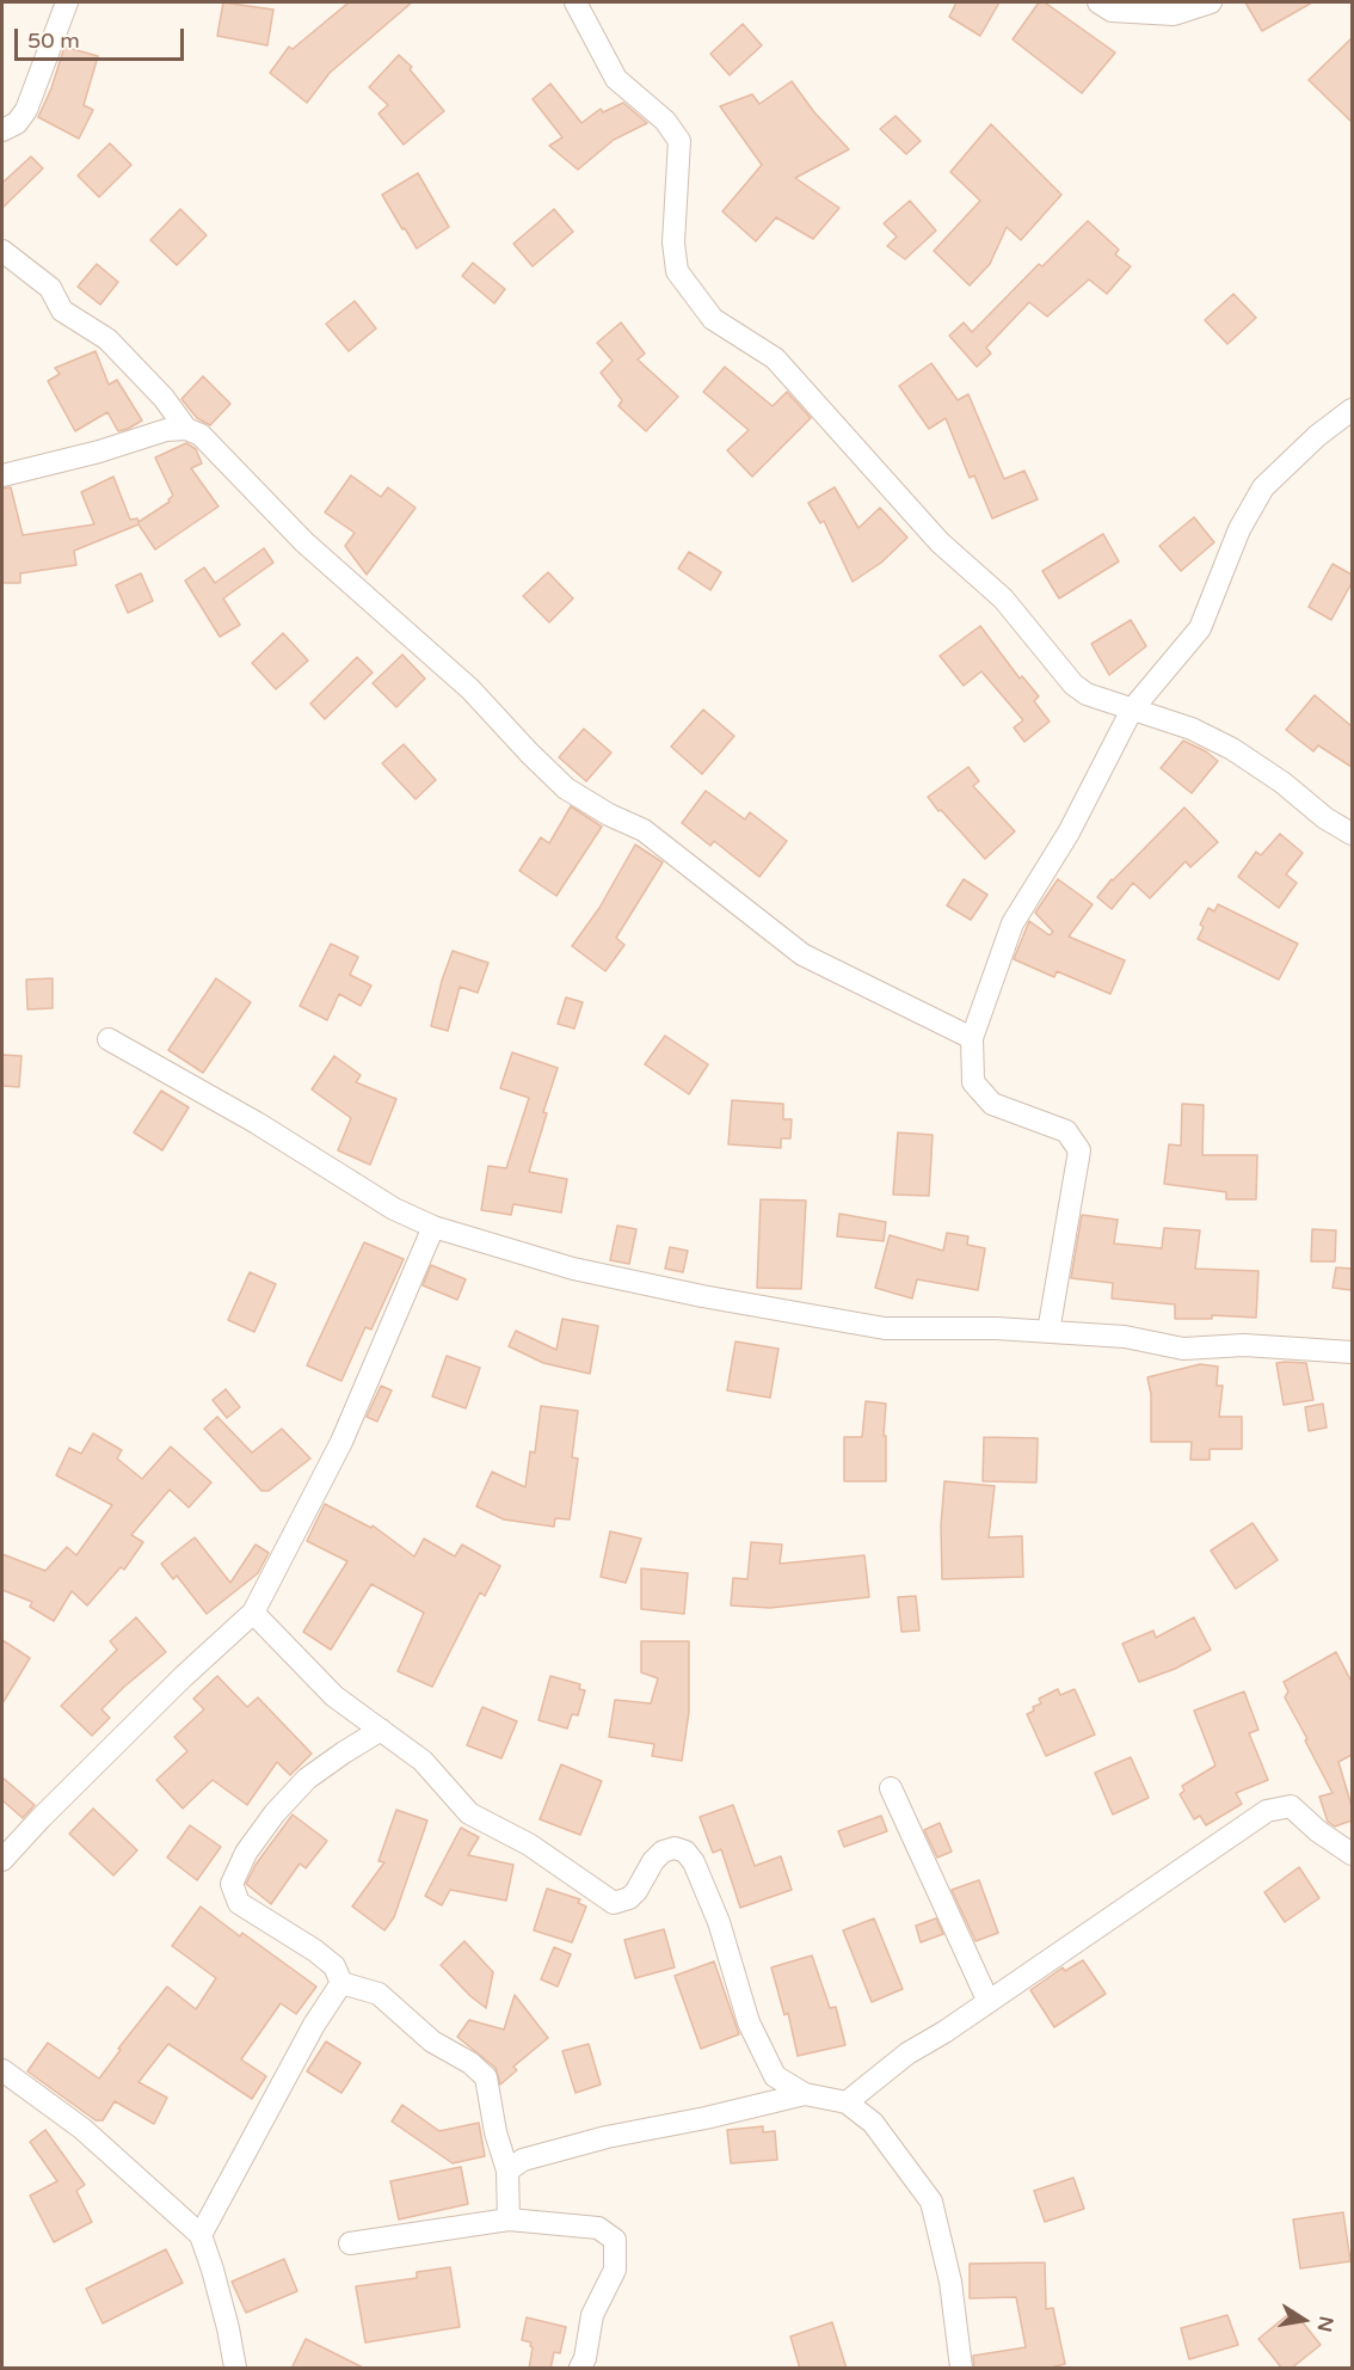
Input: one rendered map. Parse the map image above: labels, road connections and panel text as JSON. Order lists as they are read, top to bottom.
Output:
{
  "scale_bar": "50 m",
  "north": "right"
}
